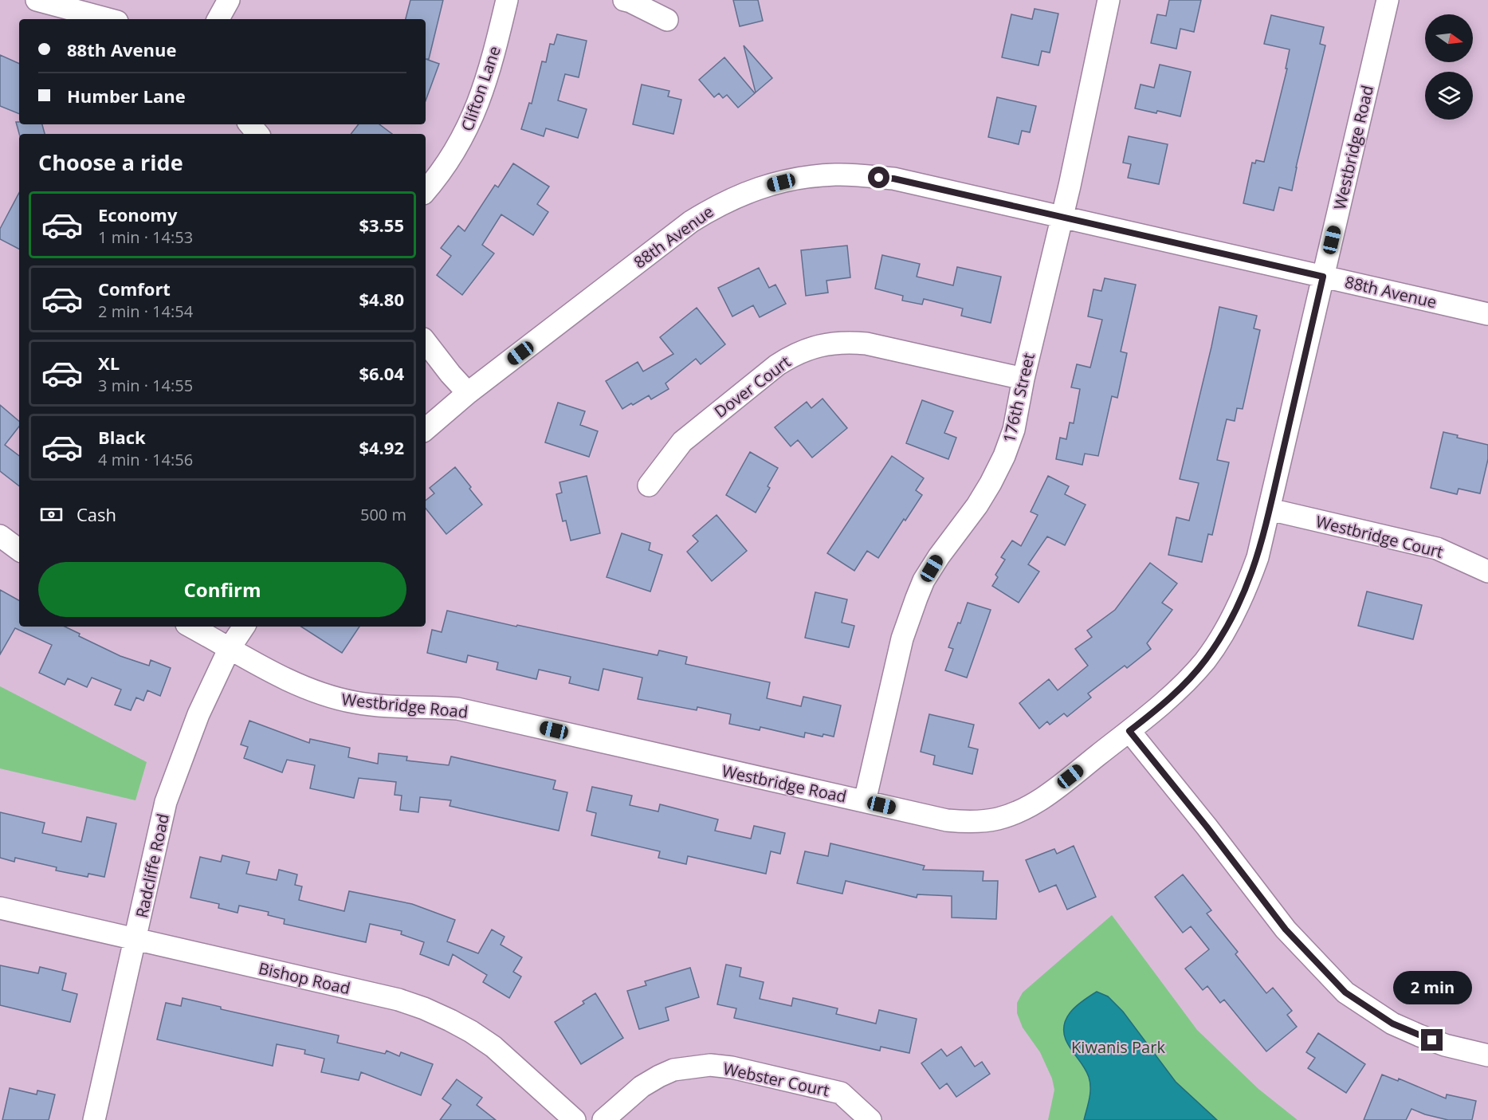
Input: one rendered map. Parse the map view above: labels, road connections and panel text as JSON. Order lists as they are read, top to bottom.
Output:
{
  "streets": {
    "street": [
      "Clifton Lane",
      "Westbridge Road",
      "88th Avenue",
      "Dover Court",
      "176th Street",
      "Westbridge Court",
      "Radcliffe Road",
      "Bishop Road",
      "Webster Court"
    ]
  },
  "crossings": [
    ["Westbridge Road", "88th Avenue"],
    ["Westbridge Road", "176th Street"],
    ["Westbridge Road", "Westbridge Court"],
    ["Westbridge Road", "Radcliffe Road"],
    ["88th Avenue", "176th Street"],
    ["Dover Court", "176th Street"],
    ["Radcliffe Road", "Bishop Road"]
  ],
  "parks": ["Kiwanis Park"],
  "north": "right",
  "page": {
    "banner": ["88th Avenue", "Humber Lane"],
    "heading": "Choose a ride",
    "list": [
      {
        "name": "Economy",
        "note": "1 min · 14:53",
        "value": "$3.55"
      },
      {
        "name": "Comfort",
        "note": "2 min · 14:54",
        "value": "$4.80"
      },
      {
        "name": "XL",
        "note": "3 min · 14:55",
        "value": "$6.04"
      },
      {
        "name": "Black",
        "note": "4 min · 14:56",
        "value": "$4.92"
      }
    ],
    "pay": ["Cash", "500 m"],
    "buttons": "Confirm",
    "bubble": "2 min"
  }
}
